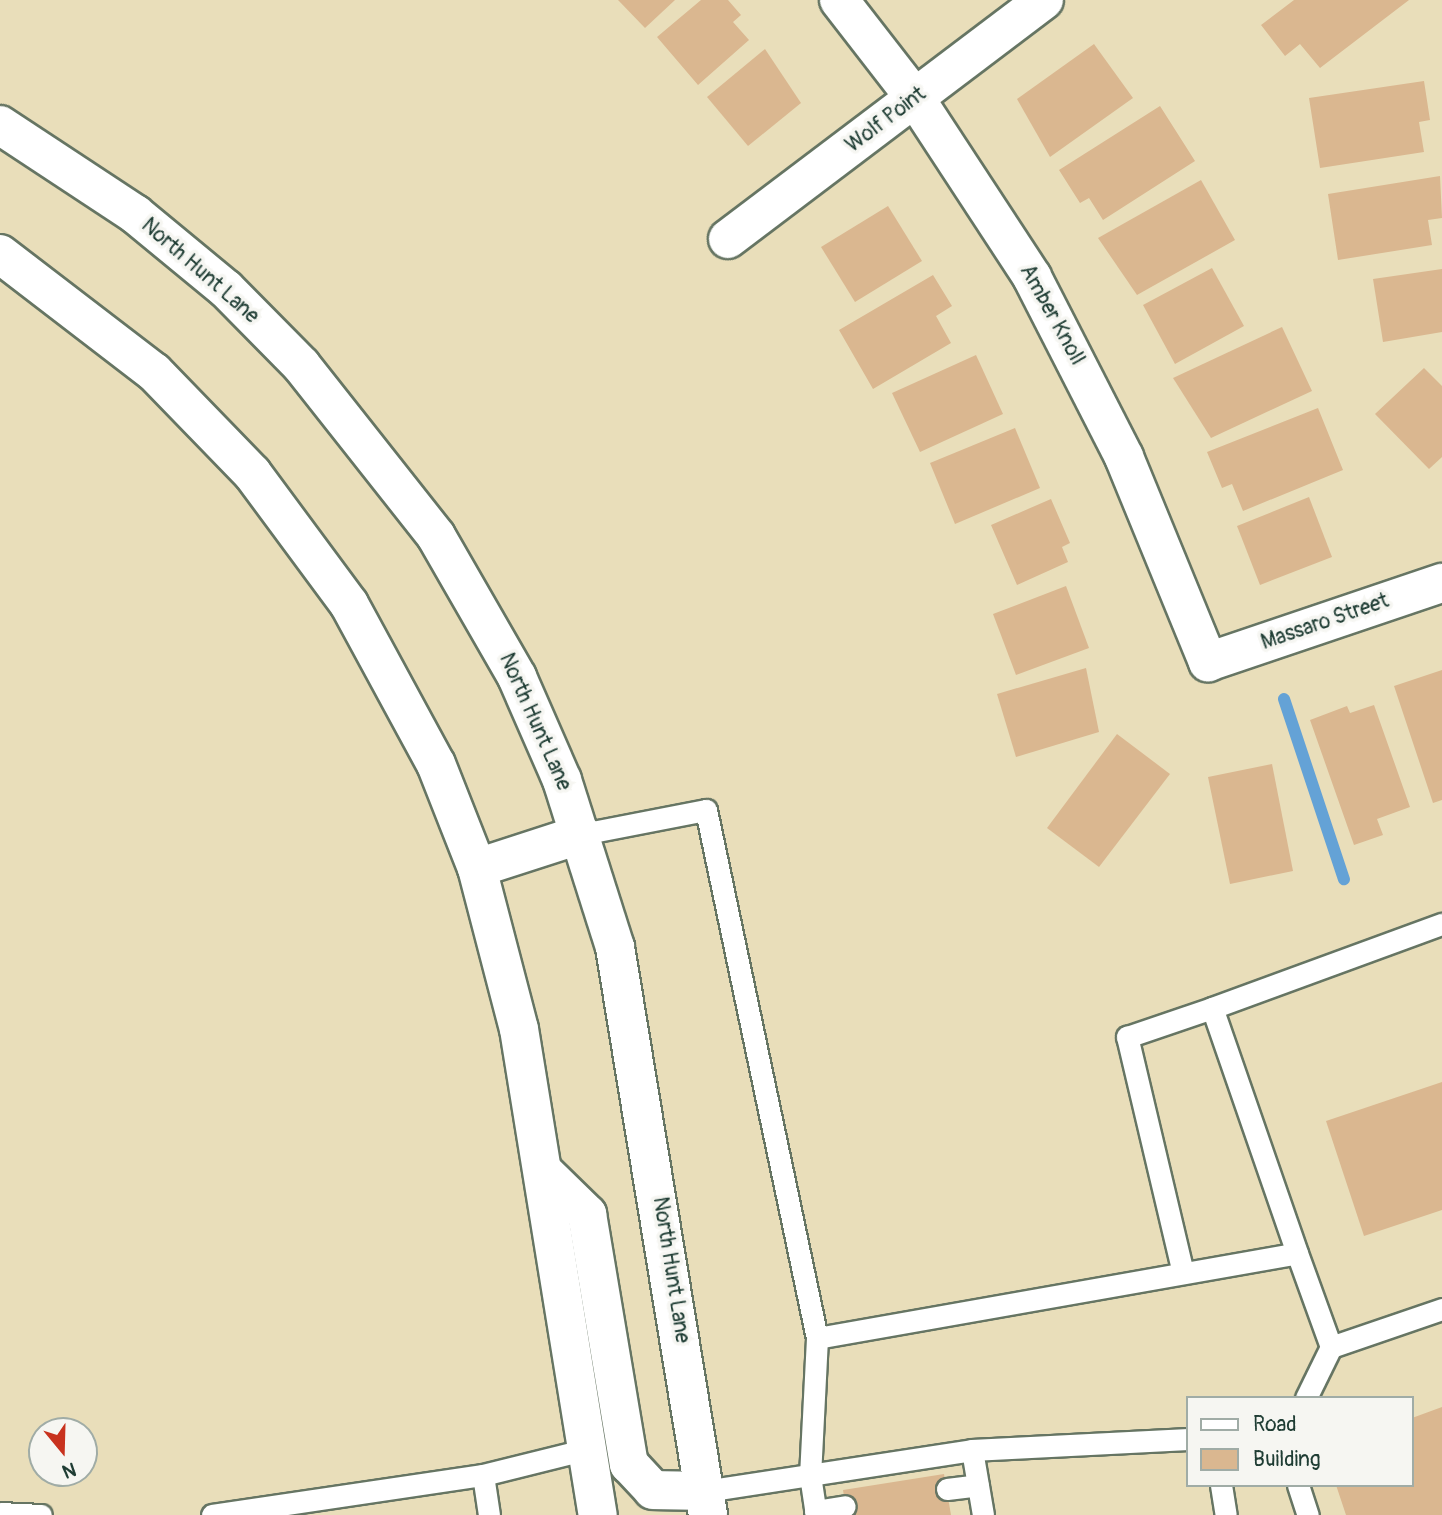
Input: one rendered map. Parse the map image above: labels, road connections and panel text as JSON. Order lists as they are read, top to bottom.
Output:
{
  "streets": {
    "main road": [
      "Wolf Point",
      "North Hunt Lane",
      "Amber Knoll",
      "Massaro Street"
    ]
  },
  "crossings": [
    ["Wolf Point", "Amber Knoll"],
    ["Amber Knoll", "Massaro Street"]
  ],
  "legend": ["Road", "Building"],
  "north": "bottom"
}
